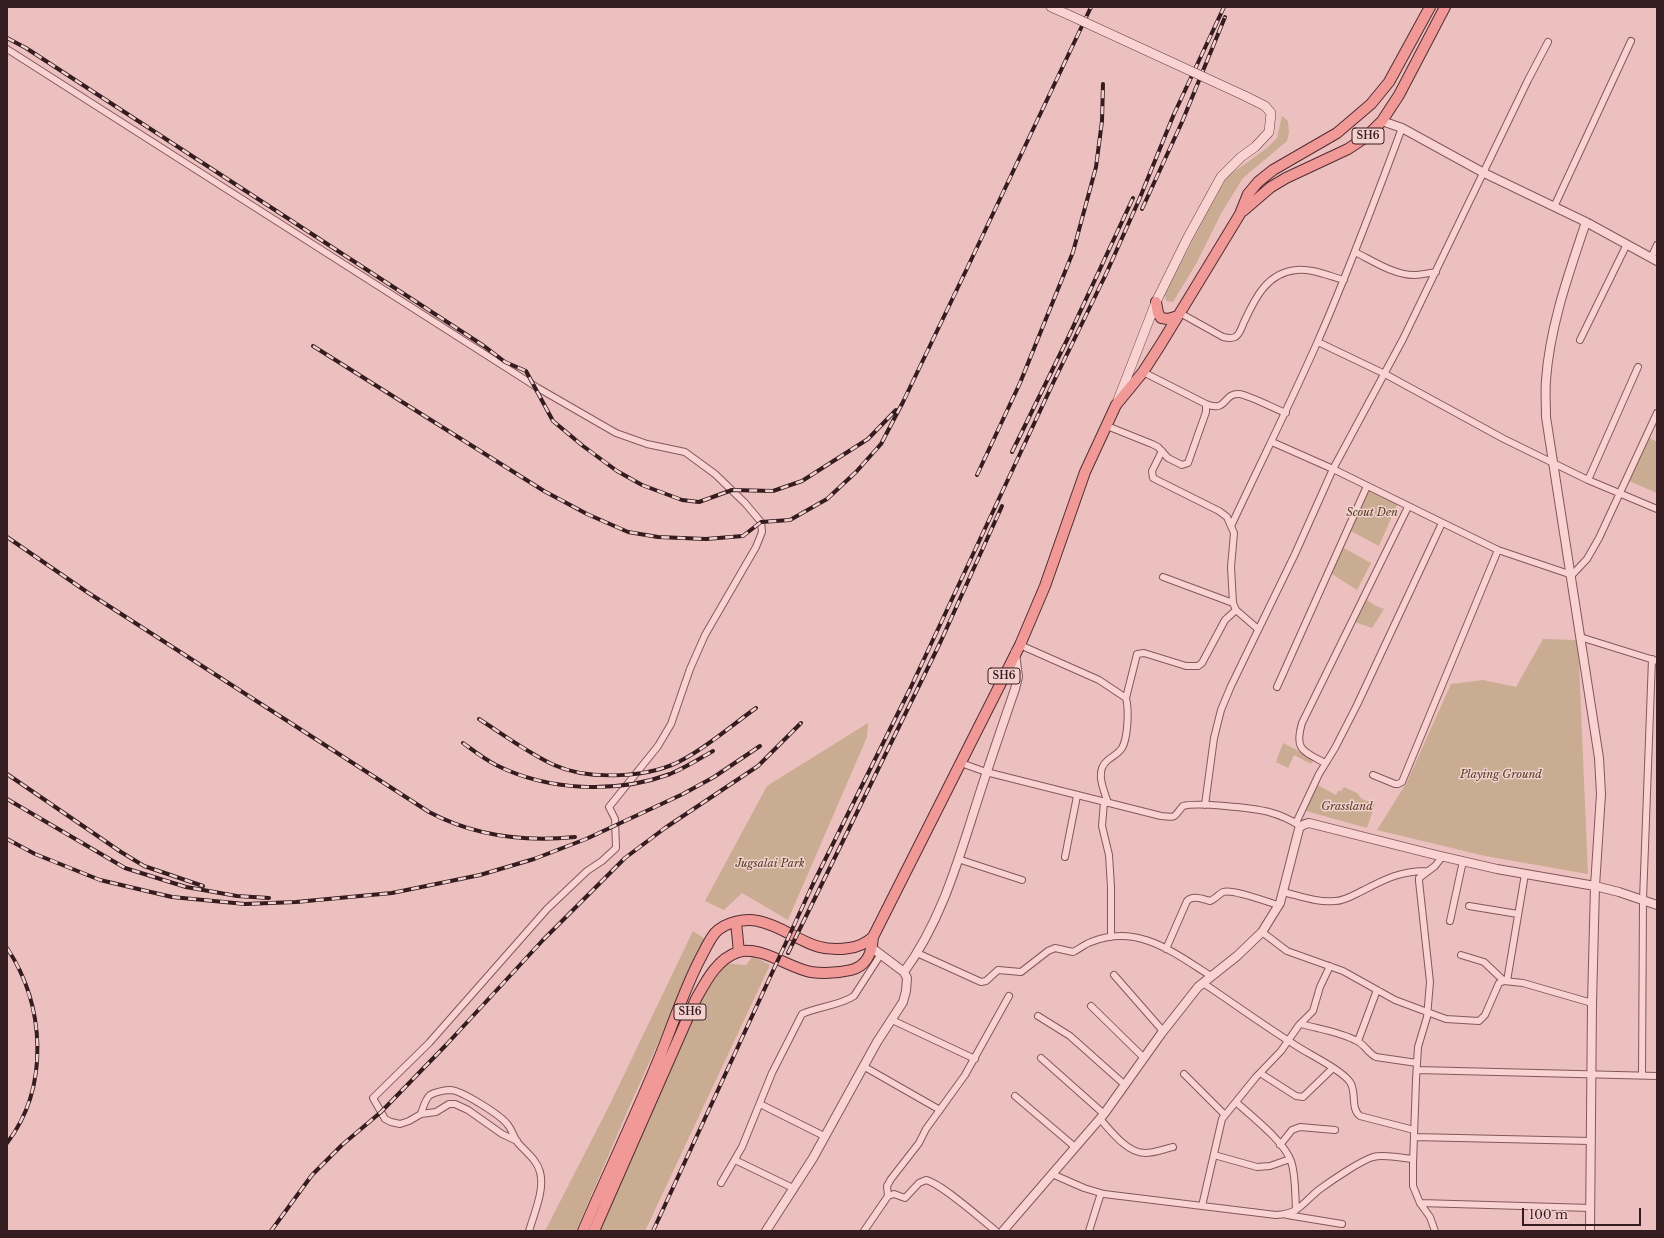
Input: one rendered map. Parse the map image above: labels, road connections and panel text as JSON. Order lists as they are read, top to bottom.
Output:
{
  "streets": {
    "main road": ["SH6"]
  },
  "parks": [
    "Scout Den",
    "Playing Ground",
    "Grassland",
    "Jugsalai Park"
  ],
  "scale_bar": "100 m"
}
